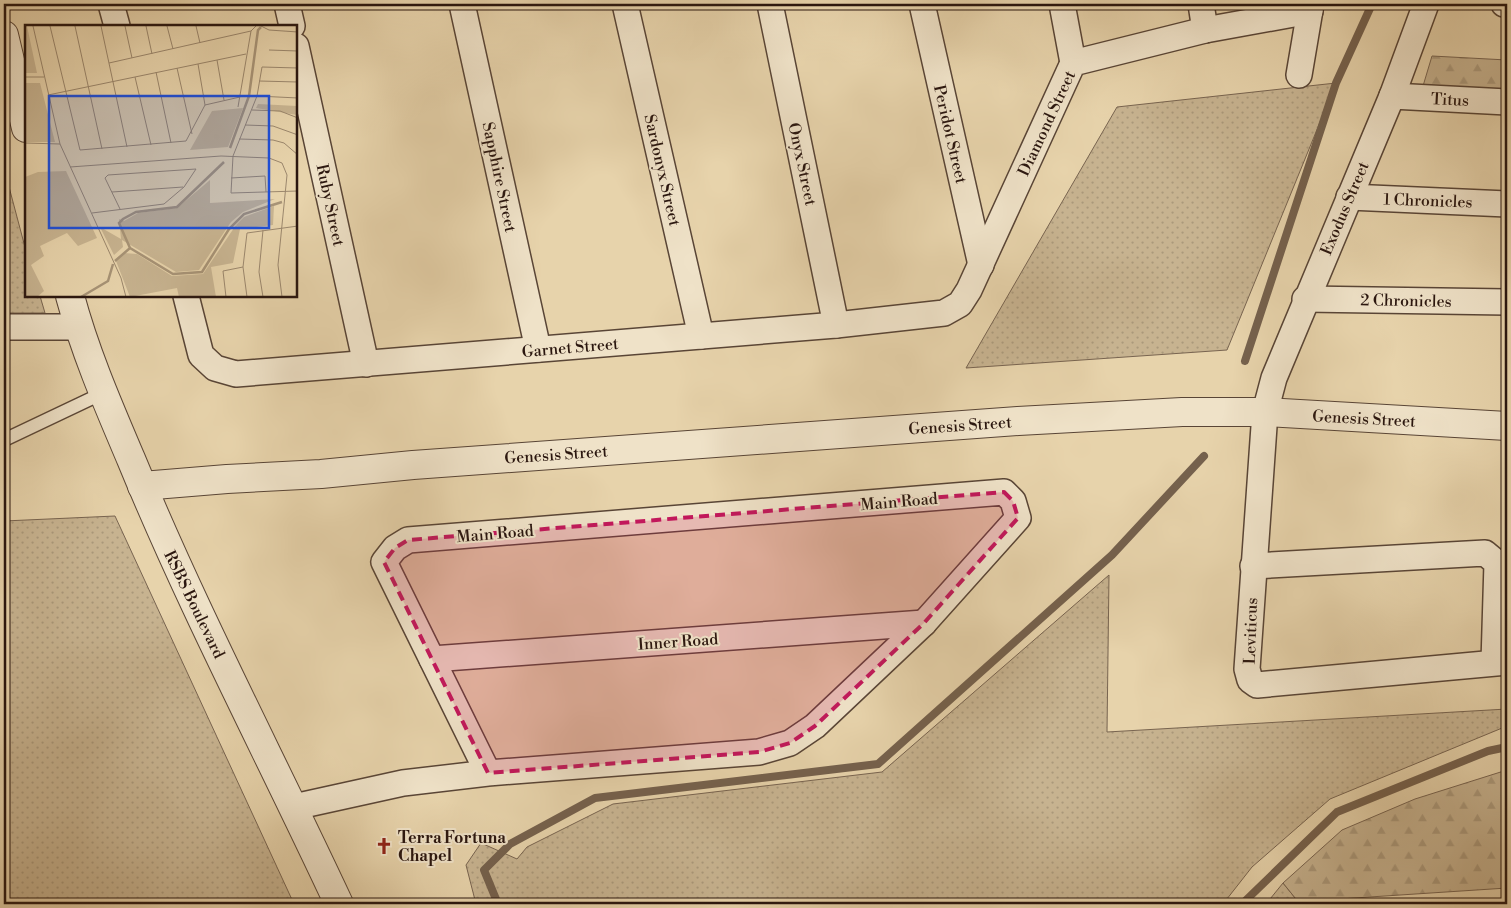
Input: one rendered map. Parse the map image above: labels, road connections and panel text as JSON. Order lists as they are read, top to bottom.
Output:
{
  "streets": {
    "street": [
      "Titus",
      "Diamond Street",
      "Peridot Street",
      "Onyx Street",
      "Sardonyx Street",
      "Sapphire Street",
      "1 Chronicles",
      "Ruby Street",
      "Exodus Street",
      "2 Chronicles",
      "Garnet Street",
      "Genesis Street",
      "Main Road",
      "RSBS Boulevard",
      "Leviticus",
      "Inner Road"
    ]
  },
  "crossings": [
    ["Titus", "Exodus Street"],
    ["Diamond Street", "Peridot Street"],
    ["Diamond Street", "Garnet Street"],
    ["Onyx Street", "Garnet Street"],
    ["Sardonyx Street", "Garnet Street"],
    ["Sapphire Street", "Garnet Street"],
    ["1 Chronicles", "Exodus Street"],
    ["Ruby Street", "Garnet Street"],
    ["Exodus Street", "2 Chronicles"],
    ["Exodus Street", "Genesis Street"],
    ["Exodus Street", "Leviticus"],
    ["Genesis Street", "RSBS Boulevard"],
    ["Genesis Street", "Leviticus"],
    ["Main Road", "RSBS Boulevard"],
    ["Main Road", "Inner Road"]
  ],
  "places": {
    "church": ["Terra Fortuna Chapel"]
  }
}
